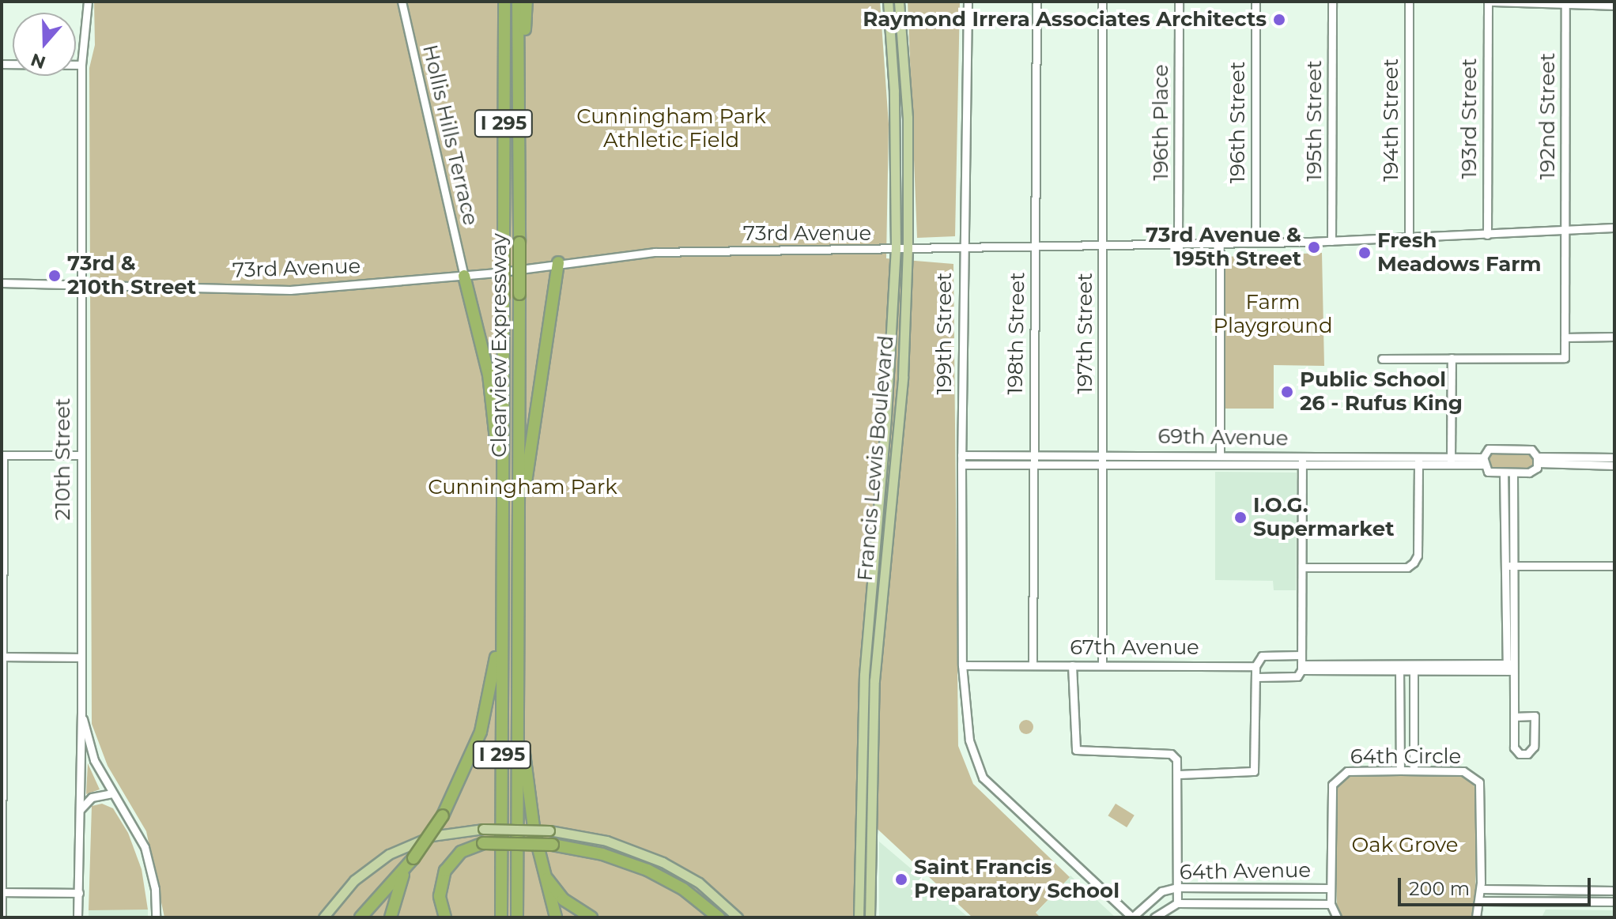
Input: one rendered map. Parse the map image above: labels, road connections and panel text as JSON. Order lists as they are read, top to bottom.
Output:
{
  "streets": {
    "highway": ["I 295", "Clearview Expressway"],
    "main road": ["Francis Lewis Boulevard"],
    "street": [
      "192nd Street",
      "193rd Street",
      "194th Street",
      "195th Street",
      "196th Place",
      "196th Street",
      "Hollis Hills Terrace",
      "73rd Avenue",
      "199th Street",
      "198th Street",
      "197th Street",
      "69th Avenue",
      "210th Street",
      "67th Avenue",
      "64th Circle",
      "64th Avenue"
    ]
  },
  "crossings": [
    ["192nd Street", "73rd Avenue"],
    ["193rd Street", "73rd Avenue"],
    ["194th Street", "73rd Avenue"],
    ["195th Street", "73rd Avenue"],
    ["196th Place", "73rd Avenue"],
    ["196th Street", "73rd Avenue"],
    ["Hollis Hills Terrace", "73rd Avenue"],
    ["73rd Avenue", "199th Street"],
    ["73rd Avenue", "198th Street"],
    ["73rd Avenue", "197th Street"],
    ["73rd Avenue", "Francis Lewis Boulevard"],
    ["73rd Avenue", "210th Street"],
    ["199th Street", "69th Avenue"],
    ["199th Street", "67th Avenue"],
    ["199th Street", "64th Avenue"],
    ["198th Street", "69th Avenue"],
    ["198th Street", "67th Avenue"],
    ["197th Street", "69th Avenue"],
    ["197th Street", "67th Avenue"],
    ["64th Circle", "64th Avenue"]
  ],
  "parks": [
    "Cunningham Park Athletic Field",
    "Farm Playground",
    "Cunningham Park",
    "Oak Grove"
  ],
  "places": [
    "Raymond Irrera Associates Architects",
    "73rd Avenue & 195th Street",
    "Fresh Meadows Farm",
    "73rd & 210th Street",
    "Public School 26 - Rufus King",
    "I.O.G. Supermarket",
    "Saint Francis Preparatory School"
  ],
  "scale_bar": "200 m",
  "north": "bottom"
}
